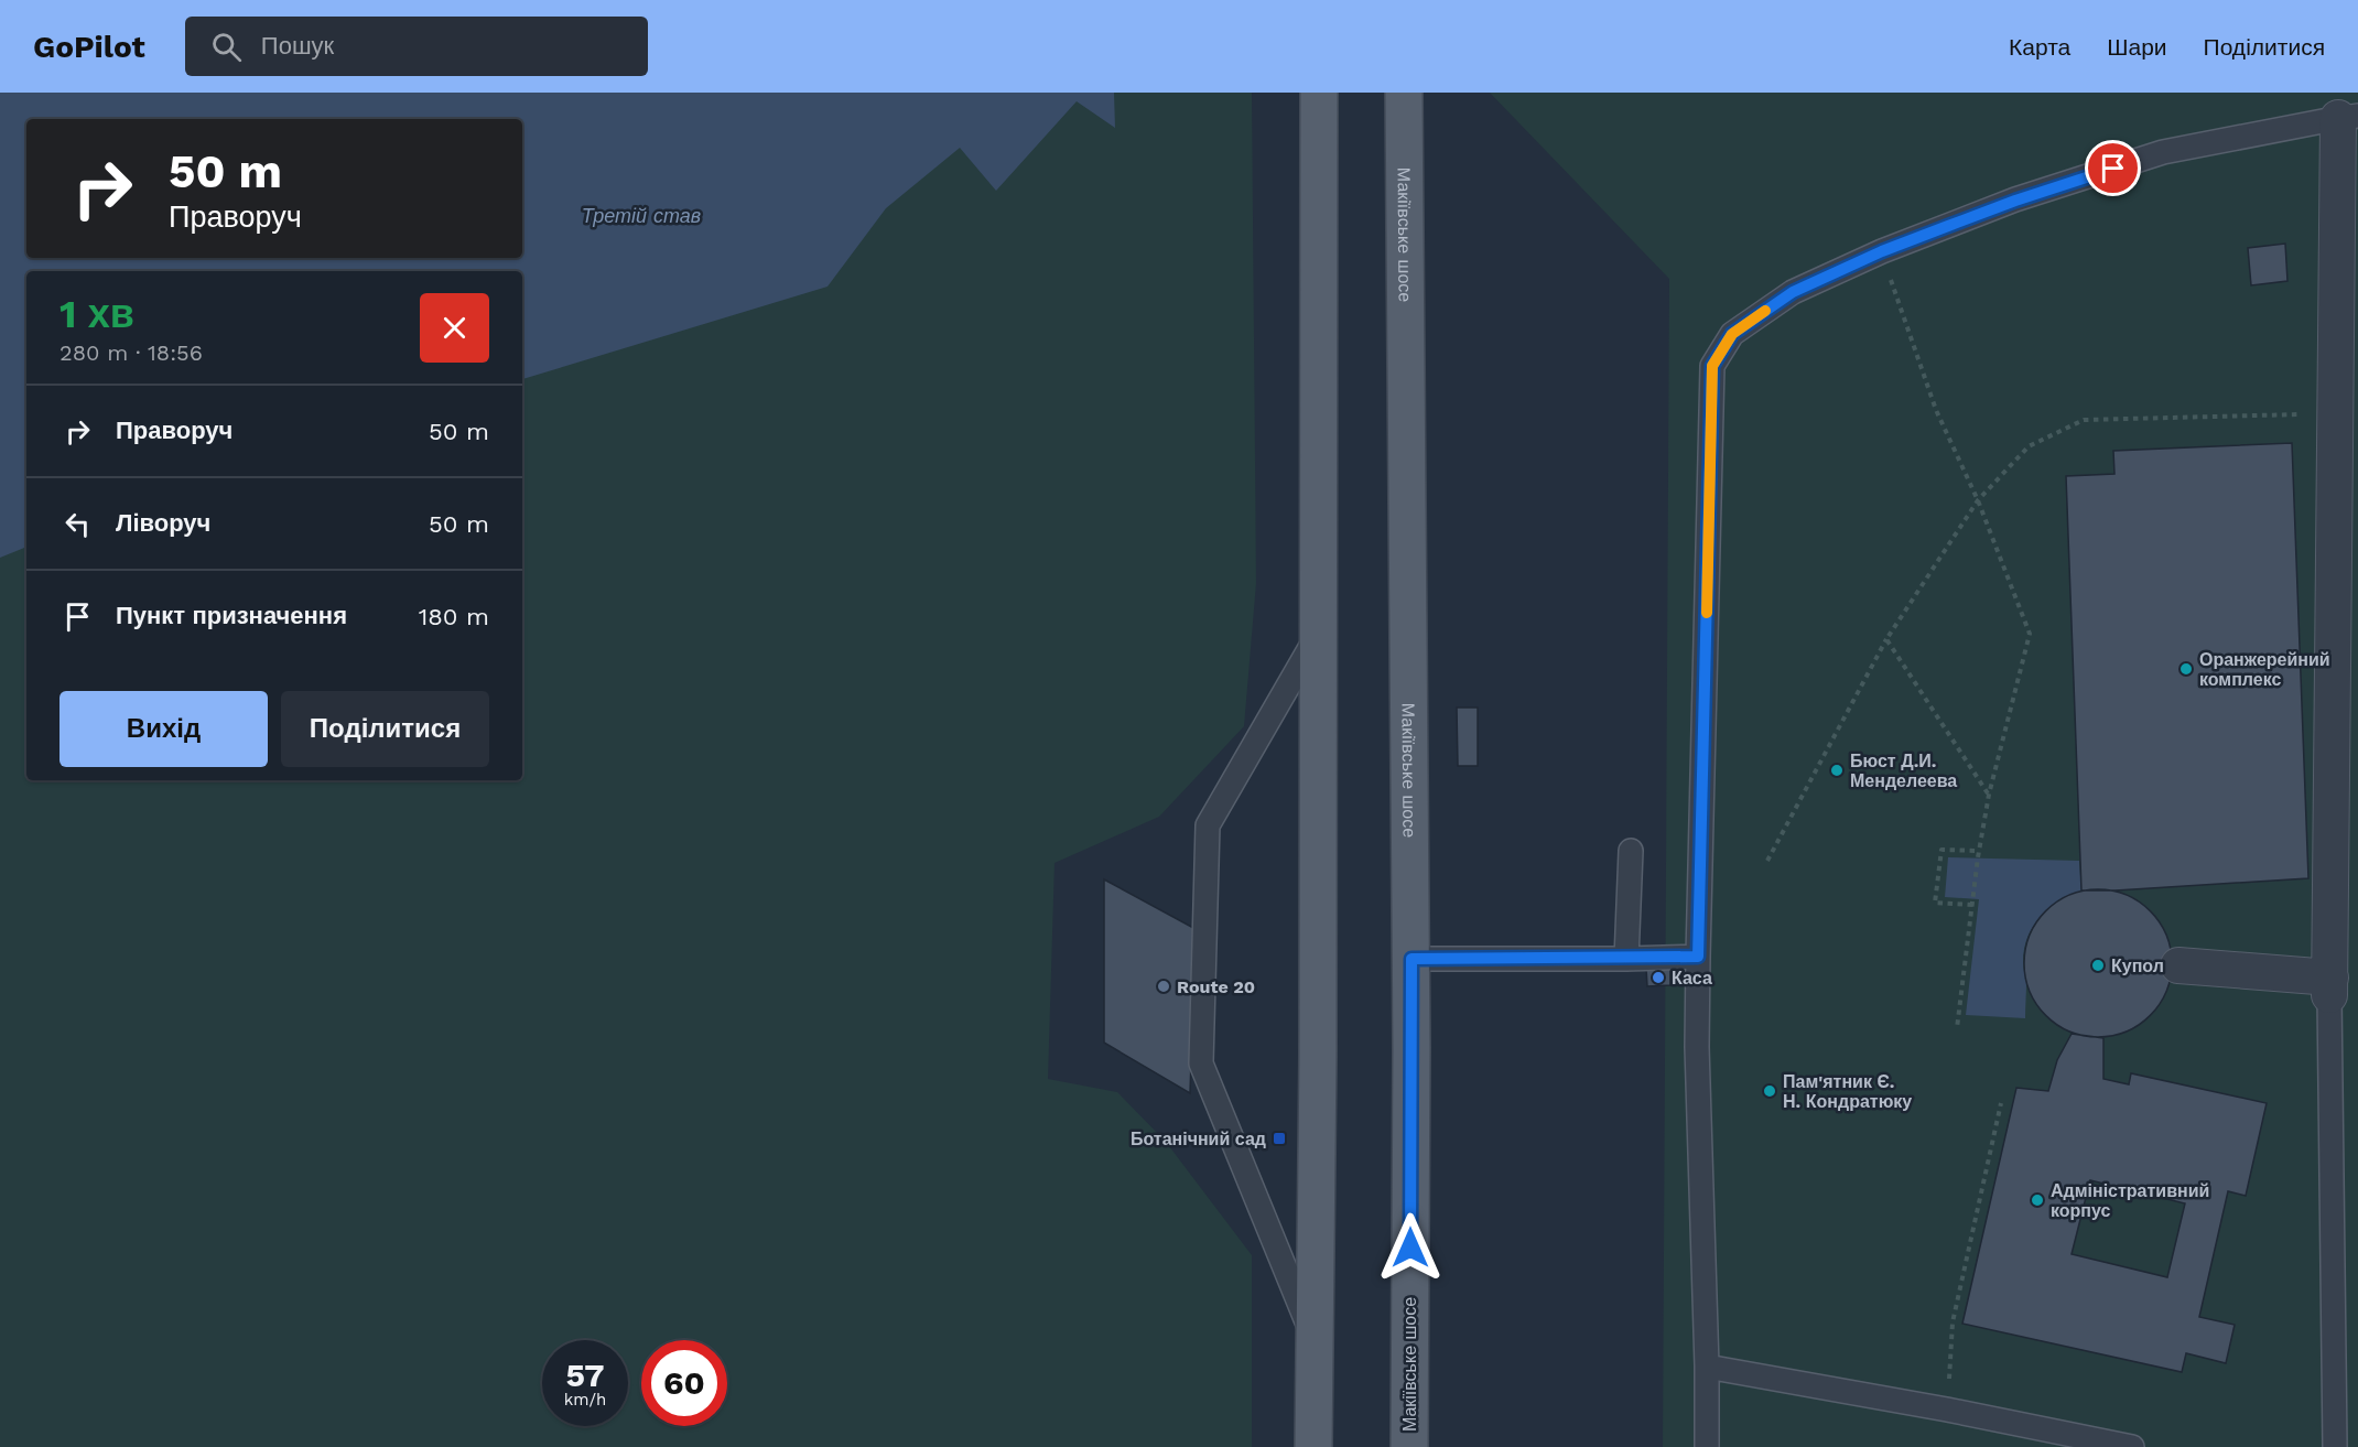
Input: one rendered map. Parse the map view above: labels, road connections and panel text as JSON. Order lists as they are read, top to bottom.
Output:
{
  "streets": {
    "main road": ["Макіївське шосе"]
  },
  "water": ["Третій став"],
  "places": {
    "other": [
      "Оранжерейний комплекс",
      "Бюст Д.И. Менделеева",
      "Купол",
      "Каса",
      "Route 20",
      "Пам'ятник Є. Н. Кондратюку",
      "Адміністративний корпус"
    ],
    "transit": ["Ботанічний сад"]
  },
  "page": {
    "header": "GoPilot",
    "search": "Пошук",
    "nav": ["Карта", "Шари", "Поділитися"],
    "turn": ["50 m", "Праворуч"],
    "heading": ["1 хв", "280 m · 18:56"],
    "list": [
      {
        "name": "Праворуч",
        "value": "50 m"
      },
      {
        "name": "Ліворуч",
        "value": "50 m"
      },
      {
        "name": "Пункт призначення",
        "value": "180 m"
      }
    ],
    "buttons": ["Вихід", "Поділитися"],
    "speed": "57 km/h",
    "limit": "60"
  }
}
